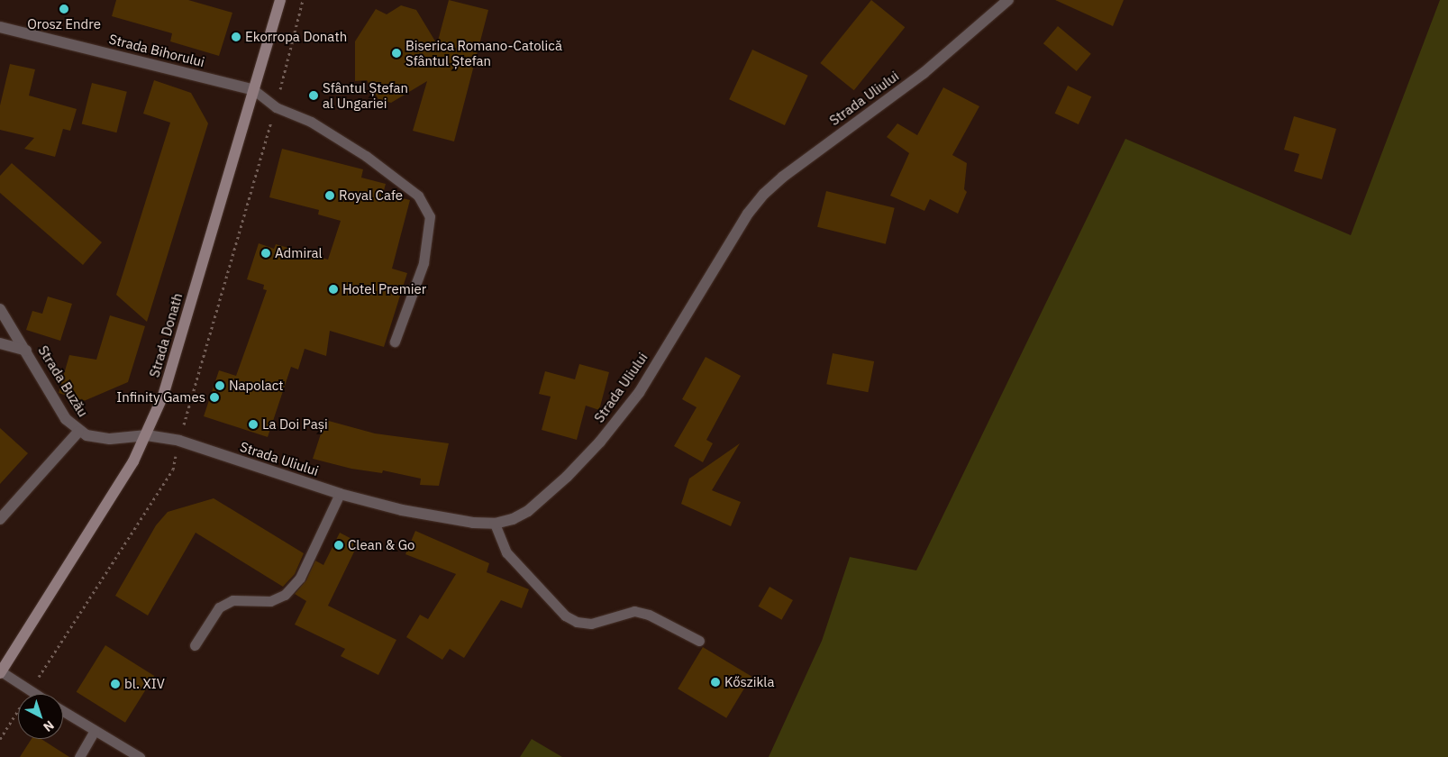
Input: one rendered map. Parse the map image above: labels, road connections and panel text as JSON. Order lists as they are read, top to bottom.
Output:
{
  "streets": {
    "main road": ["Strada Donath"],
    "street": ["Strada Bihorului", "Strada Uliului", "Strada Buzău"]
  },
  "crossings": [
    ["Strada Bihorului", "Strada Donath"],
    ["Strada Uliului", "Strada Donath"],
    ["Strada Uliului", "Strada Buzău"],
    ["Strada Donath", "Strada Buzău"]
  ],
  "places": [
    "Orosz Endre",
    "Ekorropa Donath",
    "Biserica Romano-Catolică Sfântul Ștefan",
    "Sfântul Ștefan al Ungariei",
    "Royal Cafe",
    "Admiral",
    "Hotel Premier",
    "Napolact",
    "Infinity Games",
    "La Doi Pași",
    "Clean & Go",
    "Kőszikla",
    "bl. XIV"
  ],
  "north": "bottom right"
}
